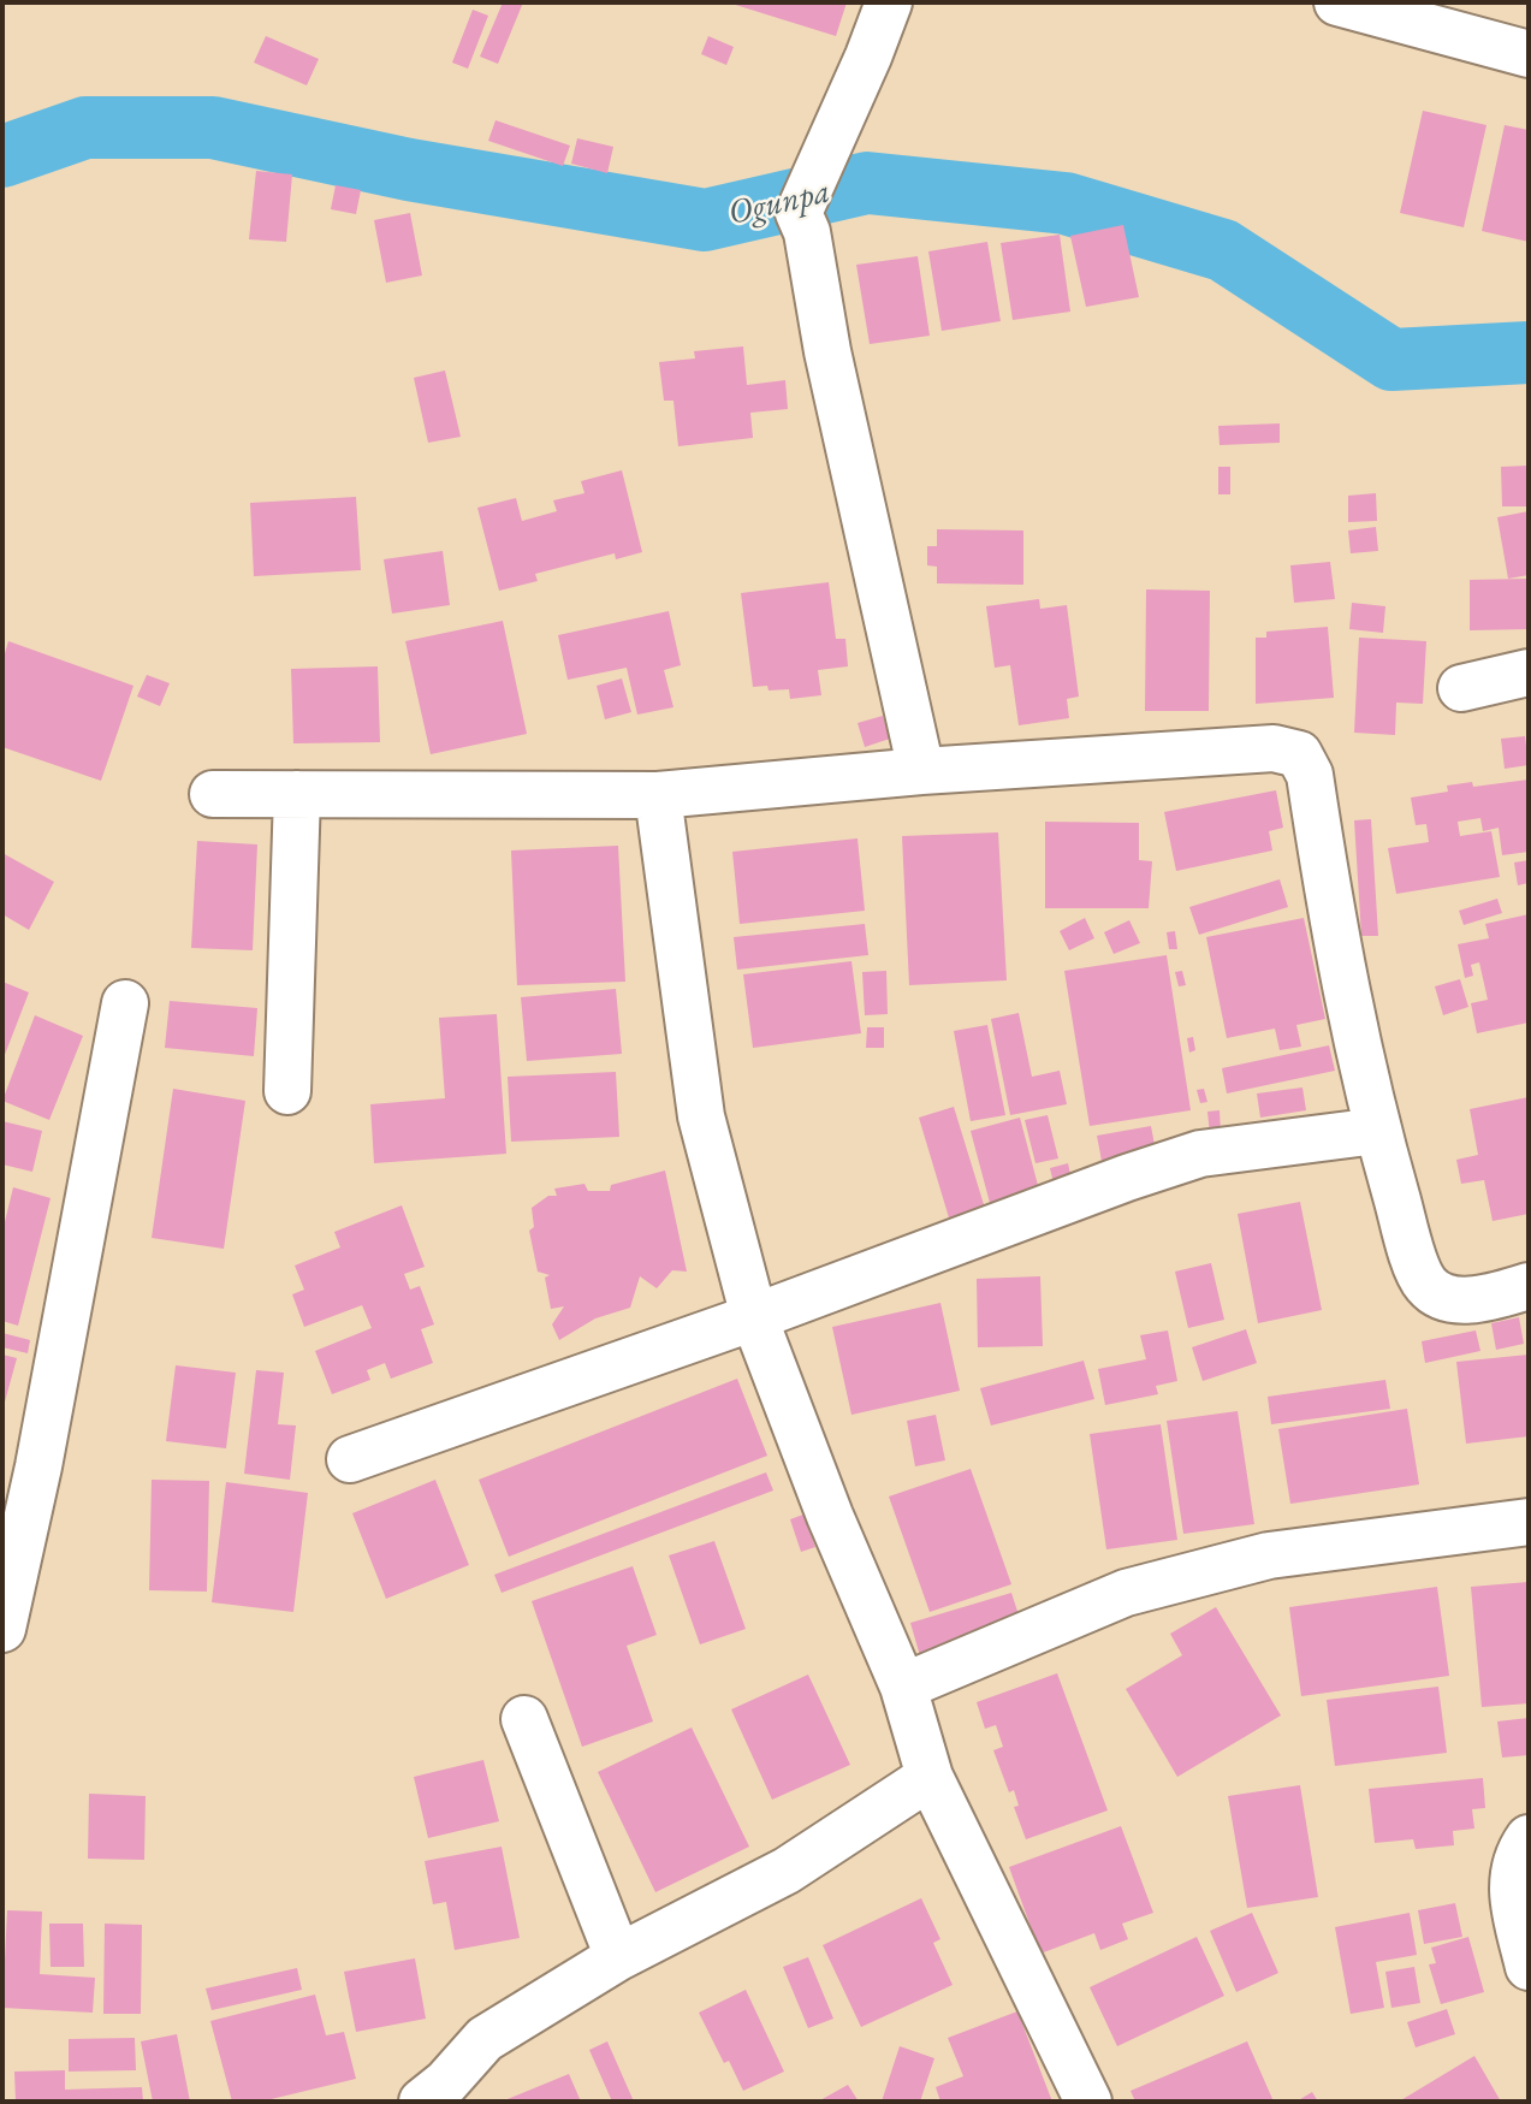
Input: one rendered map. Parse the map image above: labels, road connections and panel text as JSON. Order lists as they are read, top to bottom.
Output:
{
  "water": ["Ogunpa"]
}
